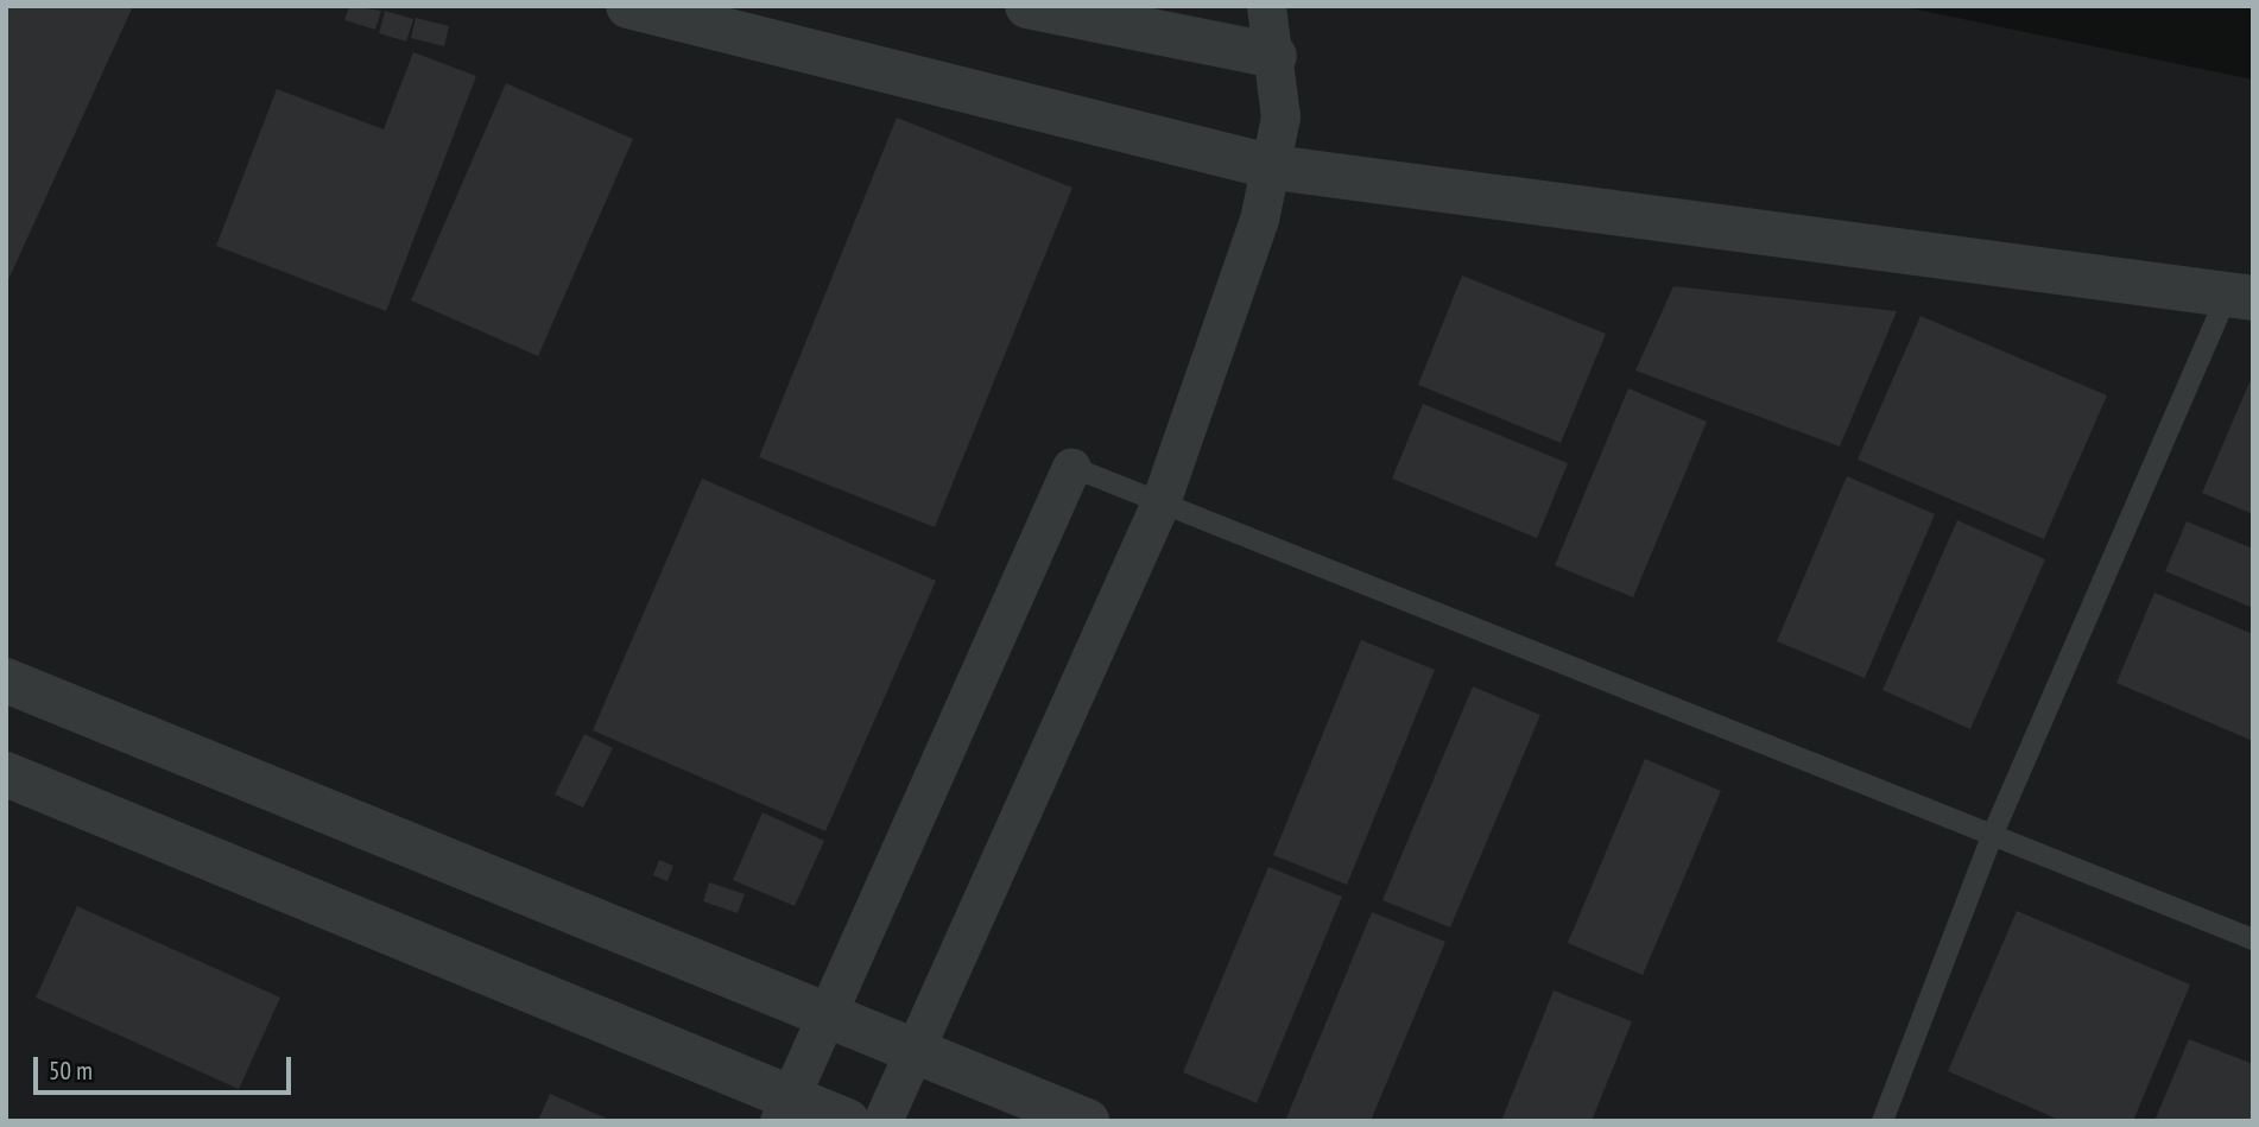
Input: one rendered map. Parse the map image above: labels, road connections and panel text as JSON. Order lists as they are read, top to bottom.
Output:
{
  "scale_bar": "50 m"
}
